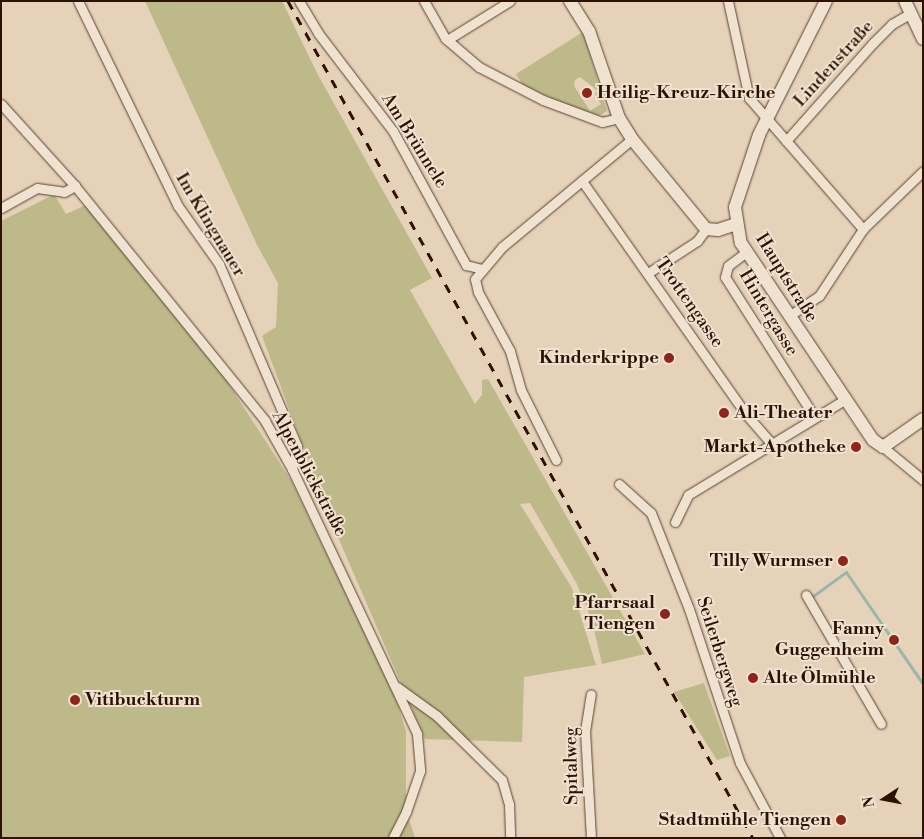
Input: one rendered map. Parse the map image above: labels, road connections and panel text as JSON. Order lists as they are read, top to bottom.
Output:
{
  "streets": {
    "street": [
      "Lindenstraße",
      "Am Brünnele",
      "Im Klingnauer",
      "Hauptstraße",
      "Trottengasse",
      "Hintergasse",
      "Alpenblickstraße",
      "Seilerbergweg",
      "Spitalweg"
    ]
  },
  "crossings": [
    ["Im Klingnauer", "Alpenblickstraße"],
    ["Hauptstraße", "Hintergasse"]
  ],
  "places": [
    "Heilig-Kreuz-Kirche",
    "Kinderkrippe",
    "Ali-Theater",
    "Markt-Apotheke",
    "Tilly Wurmser",
    "Pfarrsaal Tiengen",
    "Fanny Guggenheim",
    "Alte Ölmühle",
    "Vitibuckturm",
    "Stadtmühle Tiengen"
  ],
  "north": "left"
}
